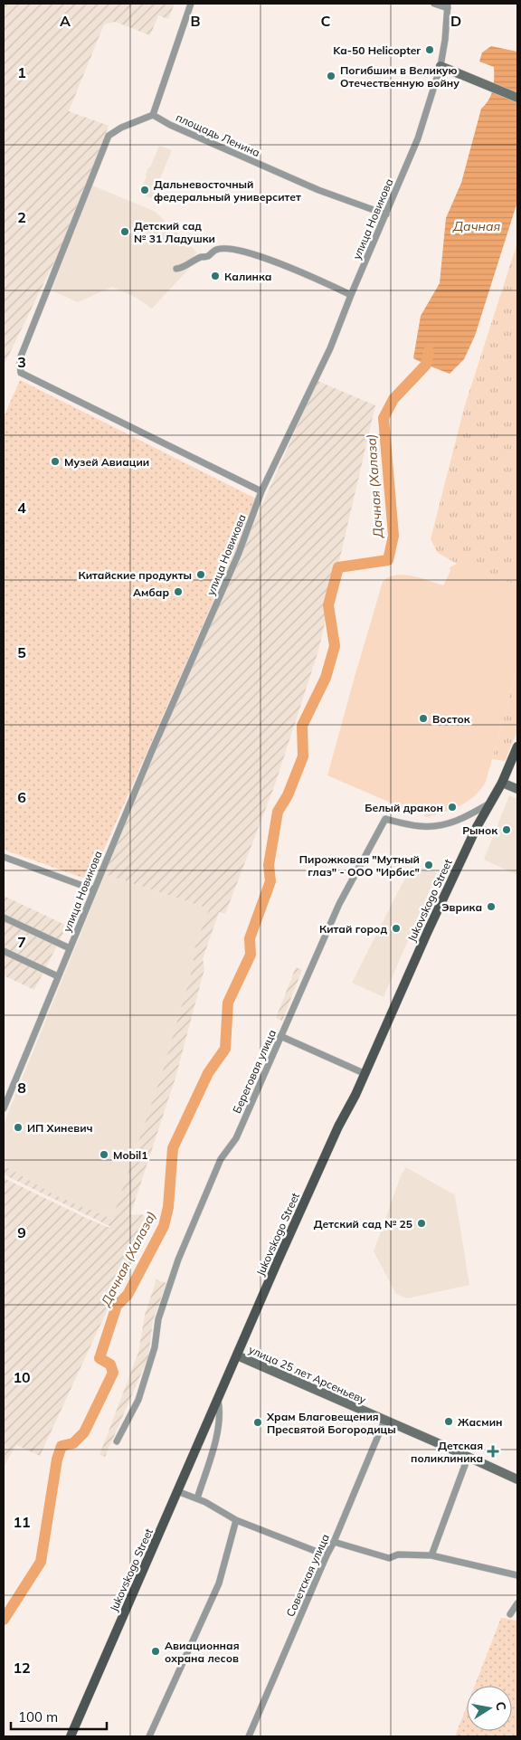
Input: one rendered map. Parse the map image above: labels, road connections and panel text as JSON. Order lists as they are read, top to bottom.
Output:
{
  "streets": {
    "main road": ["Jukovskogo Street", "улица 25 лет Арсеньеву"],
    "street": [
      "площадь Ленина",
      "улица Новикова",
      "Береговая улица",
      "Советская улица"
    ]
  },
  "crossings": [
    ["площадь Ленина", "улица Новикова"],
    ["Jukovskogo Street", "Береговая улица"],
    ["Jukovskogo Street", "улица 25 лет Арсеньеву"],
    ["улица 25 лет Арсеньеву", "Советская улица"]
  ],
  "water": ["Дачная", "Дачная (Халаза)"],
  "places": {
    "other": [
      "Ka-50 Helicopter",
      "Погибшим в Великую Отечественную войну",
      "Дальневосточный федеральный университет",
      "Детский сад № 31 Ладушки",
      "Калинка",
      "Музей Авиации",
      "Китайские продукты",
      "Амбар",
      "Восток",
      "Белый дракон",
      "Рынок",
      "Пирожковая \"Мутный глаз\" - ООО \"Ирбис\"",
      "Эврика",
      "Китай город",
      "ИП Хиневич",
      "Mobil1",
      "Детский сад № 25",
      "Жасмин",
      "Храм Благовещения Пресвятой Богородицы",
      "Авиационная охрана лесов"
    ],
    "health": ["Детская поликлиника"]
  },
  "scale_bar": "100 m",
  "north": "right",
  "grid": {
    "columns": [
      "A",
      "B",
      "C",
      "D"
    ],
    "rows": [
      "1",
      "2",
      "3",
      "4",
      "5",
      "6",
      "7",
      "8",
      "9",
      "10",
      "11",
      "12"
    ]
  }
}
